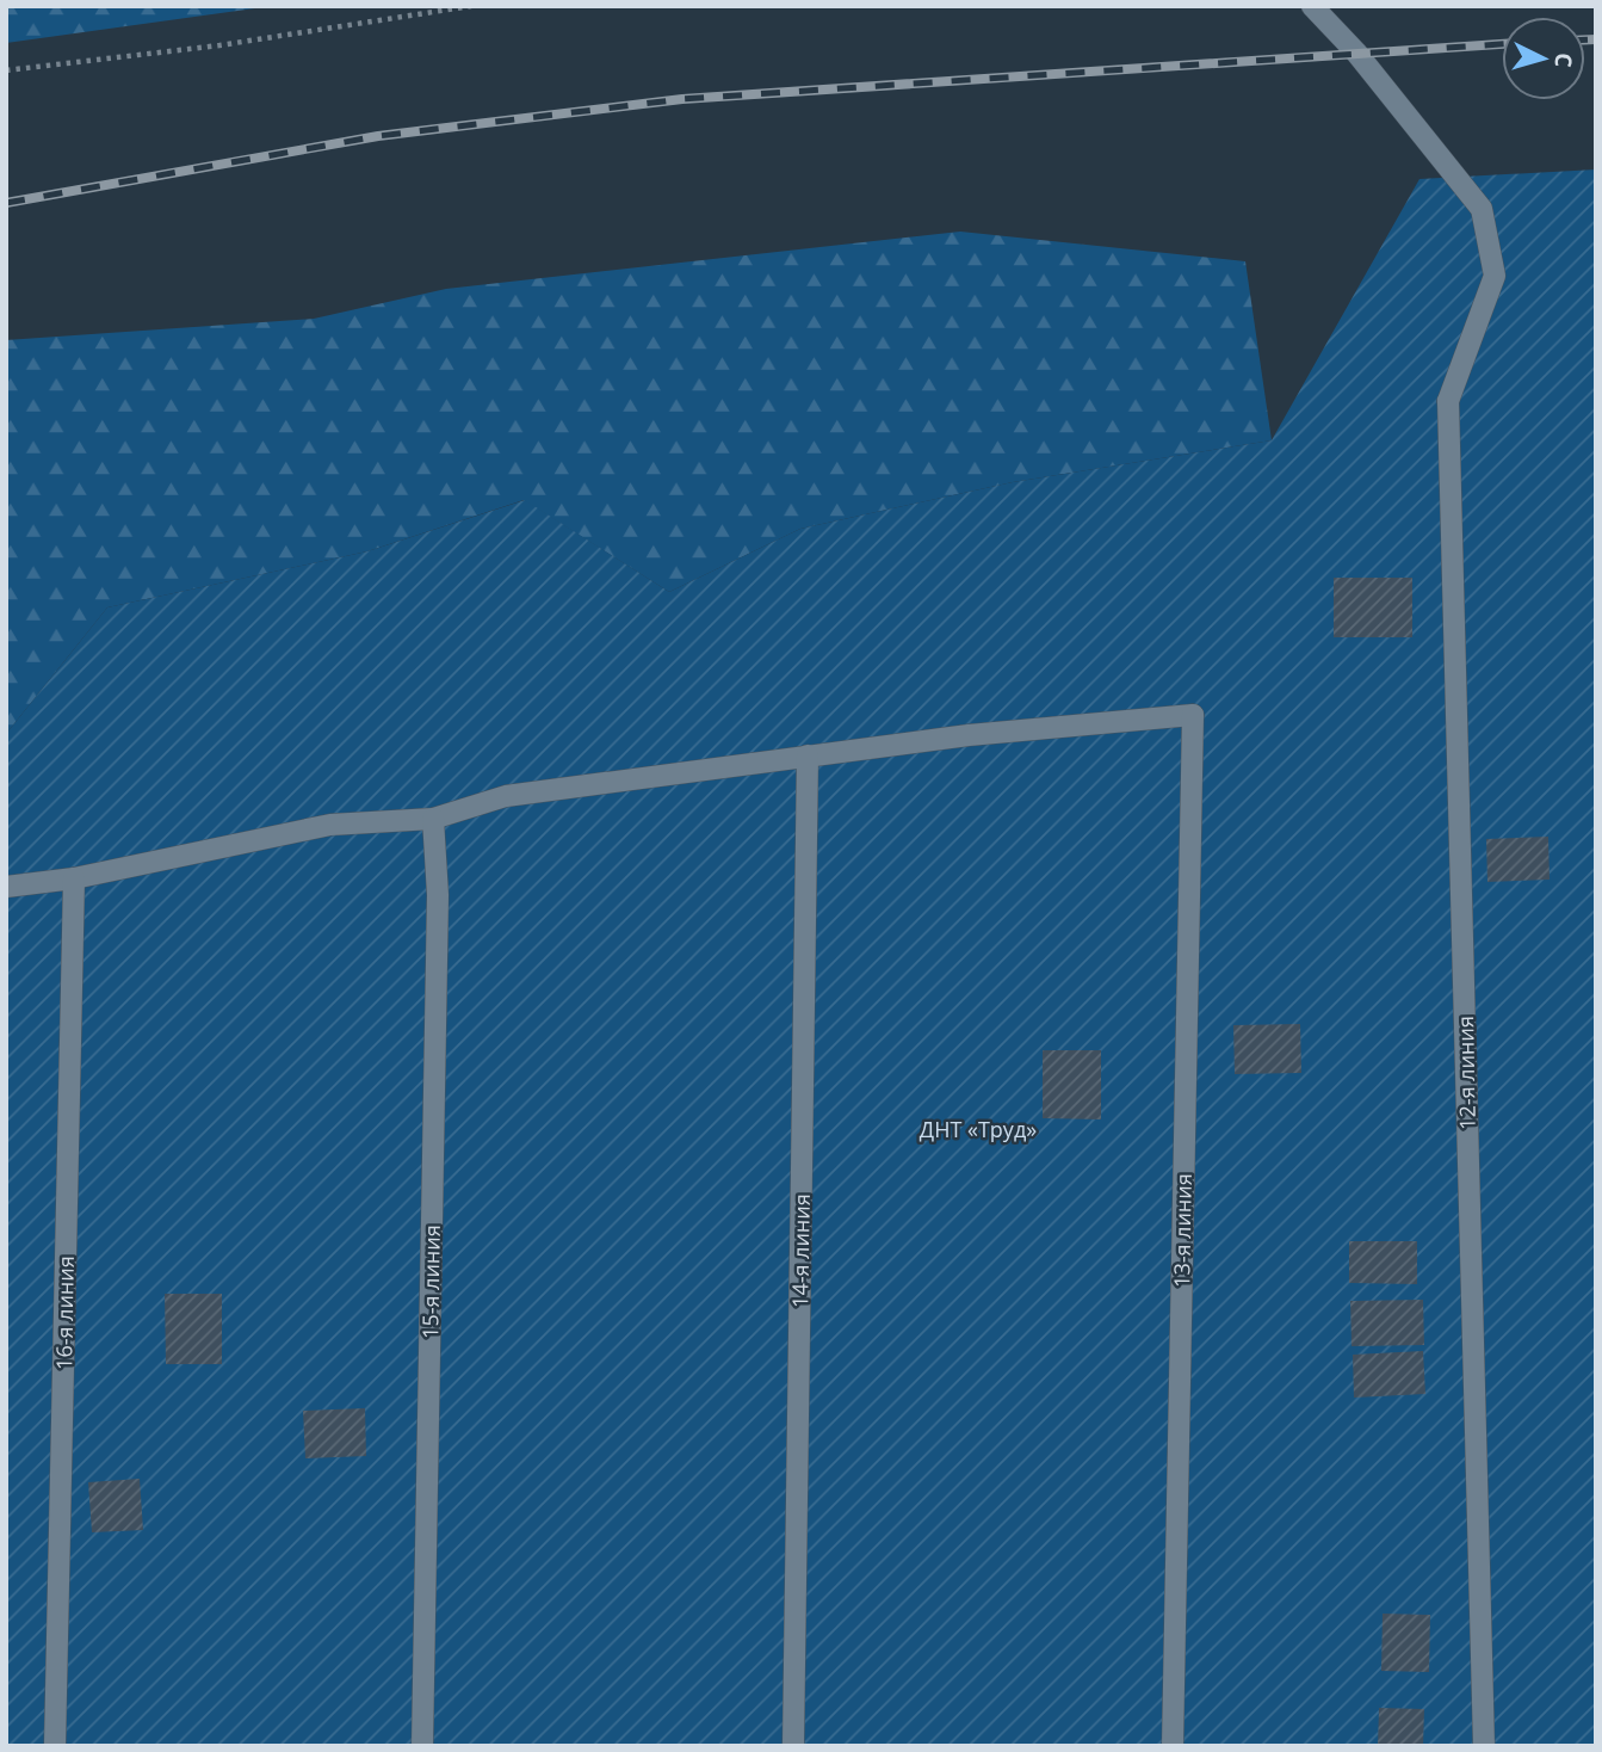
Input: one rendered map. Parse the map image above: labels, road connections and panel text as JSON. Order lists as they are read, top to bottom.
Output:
{
  "streets": {
    "street": [
      "12-я линия",
      "13-я линия",
      "14-я линия",
      "15-я линия",
      "16-я линия"
    ]
  },
  "crossings": [
    ["13-я линия", "14-я линия"]
  ],
  "parks": ["ДНТ «Труд»"],
  "north": "right"
}
